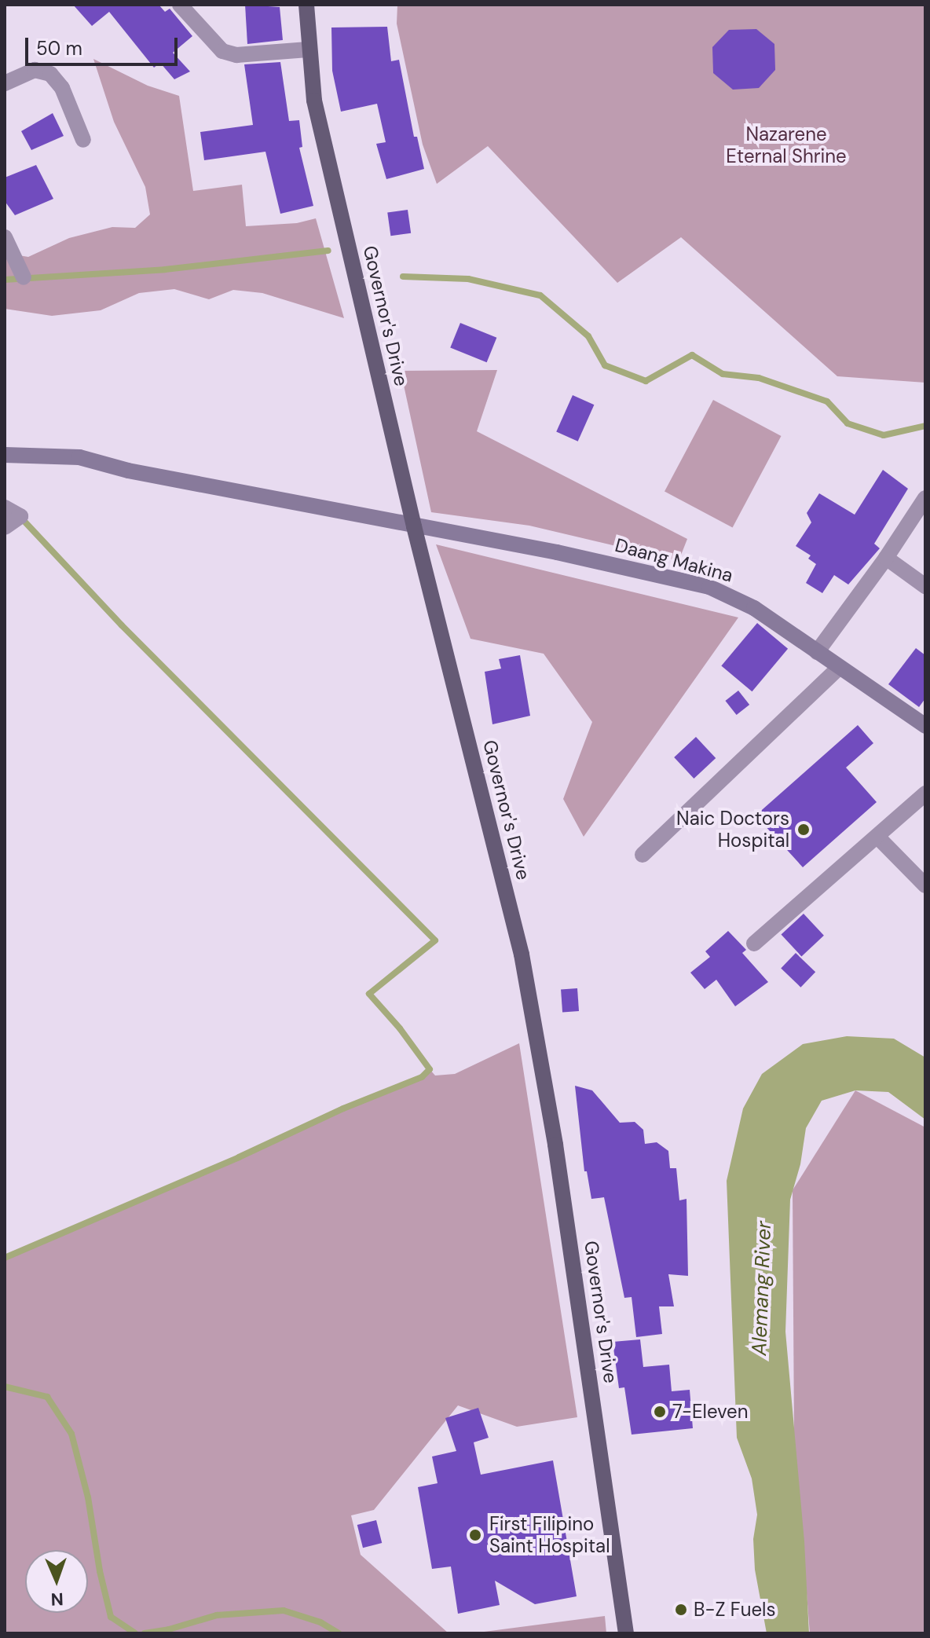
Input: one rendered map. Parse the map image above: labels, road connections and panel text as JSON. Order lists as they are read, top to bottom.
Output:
{
  "streets": {
    "main road": ["Governor's Drive"],
    "street": ["Daang Makina"]
  },
  "crossings": [
    ["Governor's Drive", "Daang Makina"]
  ],
  "water": ["Alemang River"],
  "parks": ["Nazarene Eternal Shrine"],
  "places": [
    "Naic Doctors Hospital",
    "7-Eleven",
    "First Filipino Saint Hospital",
    "B-Z Fuels"
  ],
  "scale_bar": "50 m",
  "north": "bottom"
}
